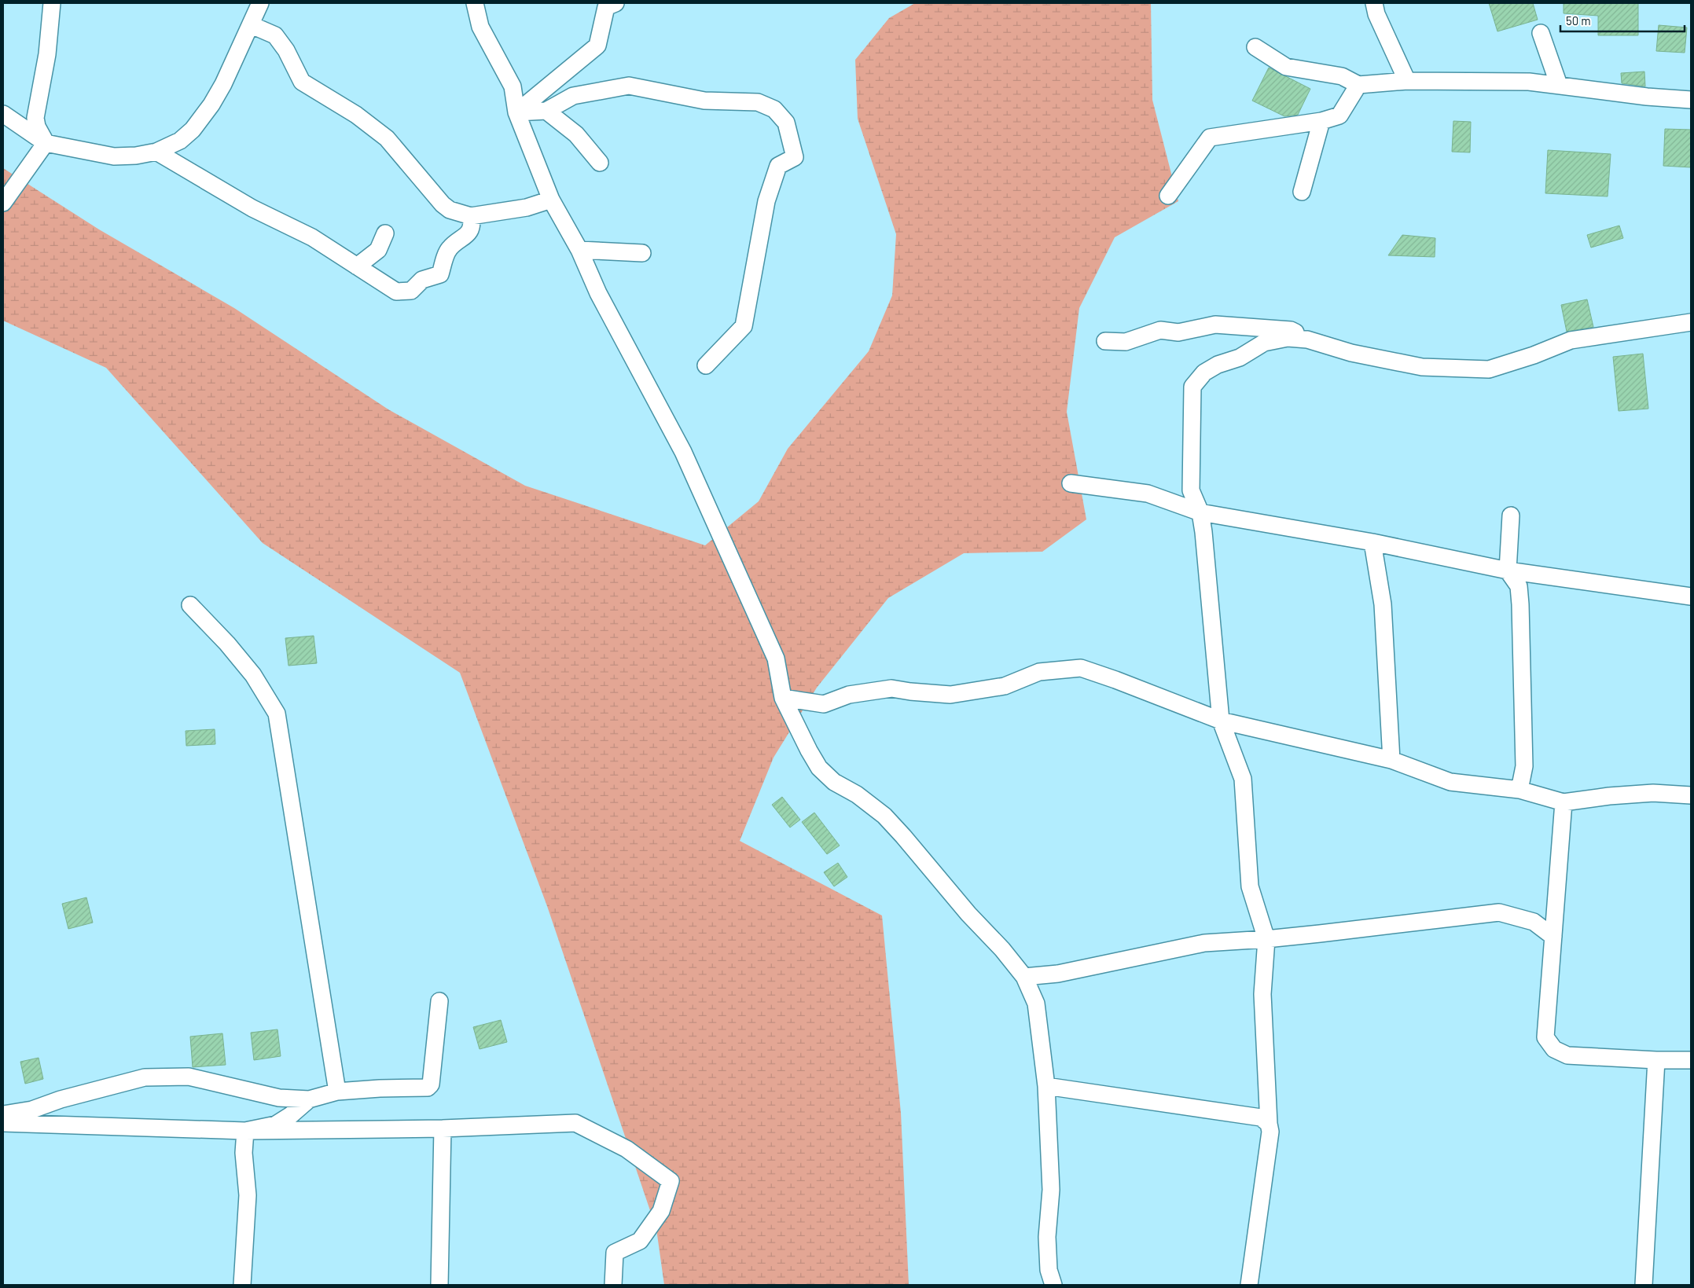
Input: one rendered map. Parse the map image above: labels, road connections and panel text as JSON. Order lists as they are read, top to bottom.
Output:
{
  "scale_bar": "50 m"
}
